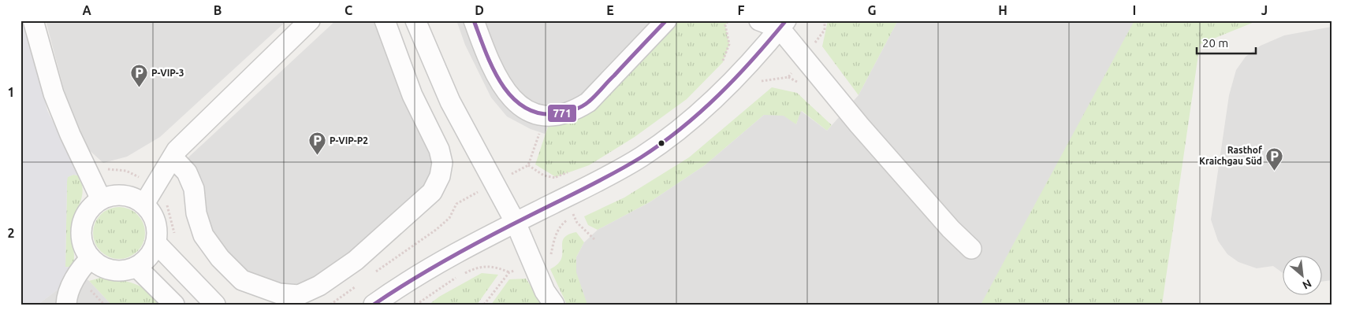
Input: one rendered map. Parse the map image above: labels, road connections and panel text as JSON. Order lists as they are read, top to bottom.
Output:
{
  "places": {
    "parking": ["P-VIP-3", "P-VIP-P2", "Rasthof Kraichgau Süd"]
  },
  "lines": ["transit line 771"],
  "scale_bar": "20 m",
  "north": "bottom right",
  "grid": {
    "columns": [
      "A",
      "B",
      "C",
      "D",
      "E",
      "F",
      "G",
      "H",
      "I",
      "J"
    ],
    "rows": ["1", "2"]
  }
}
